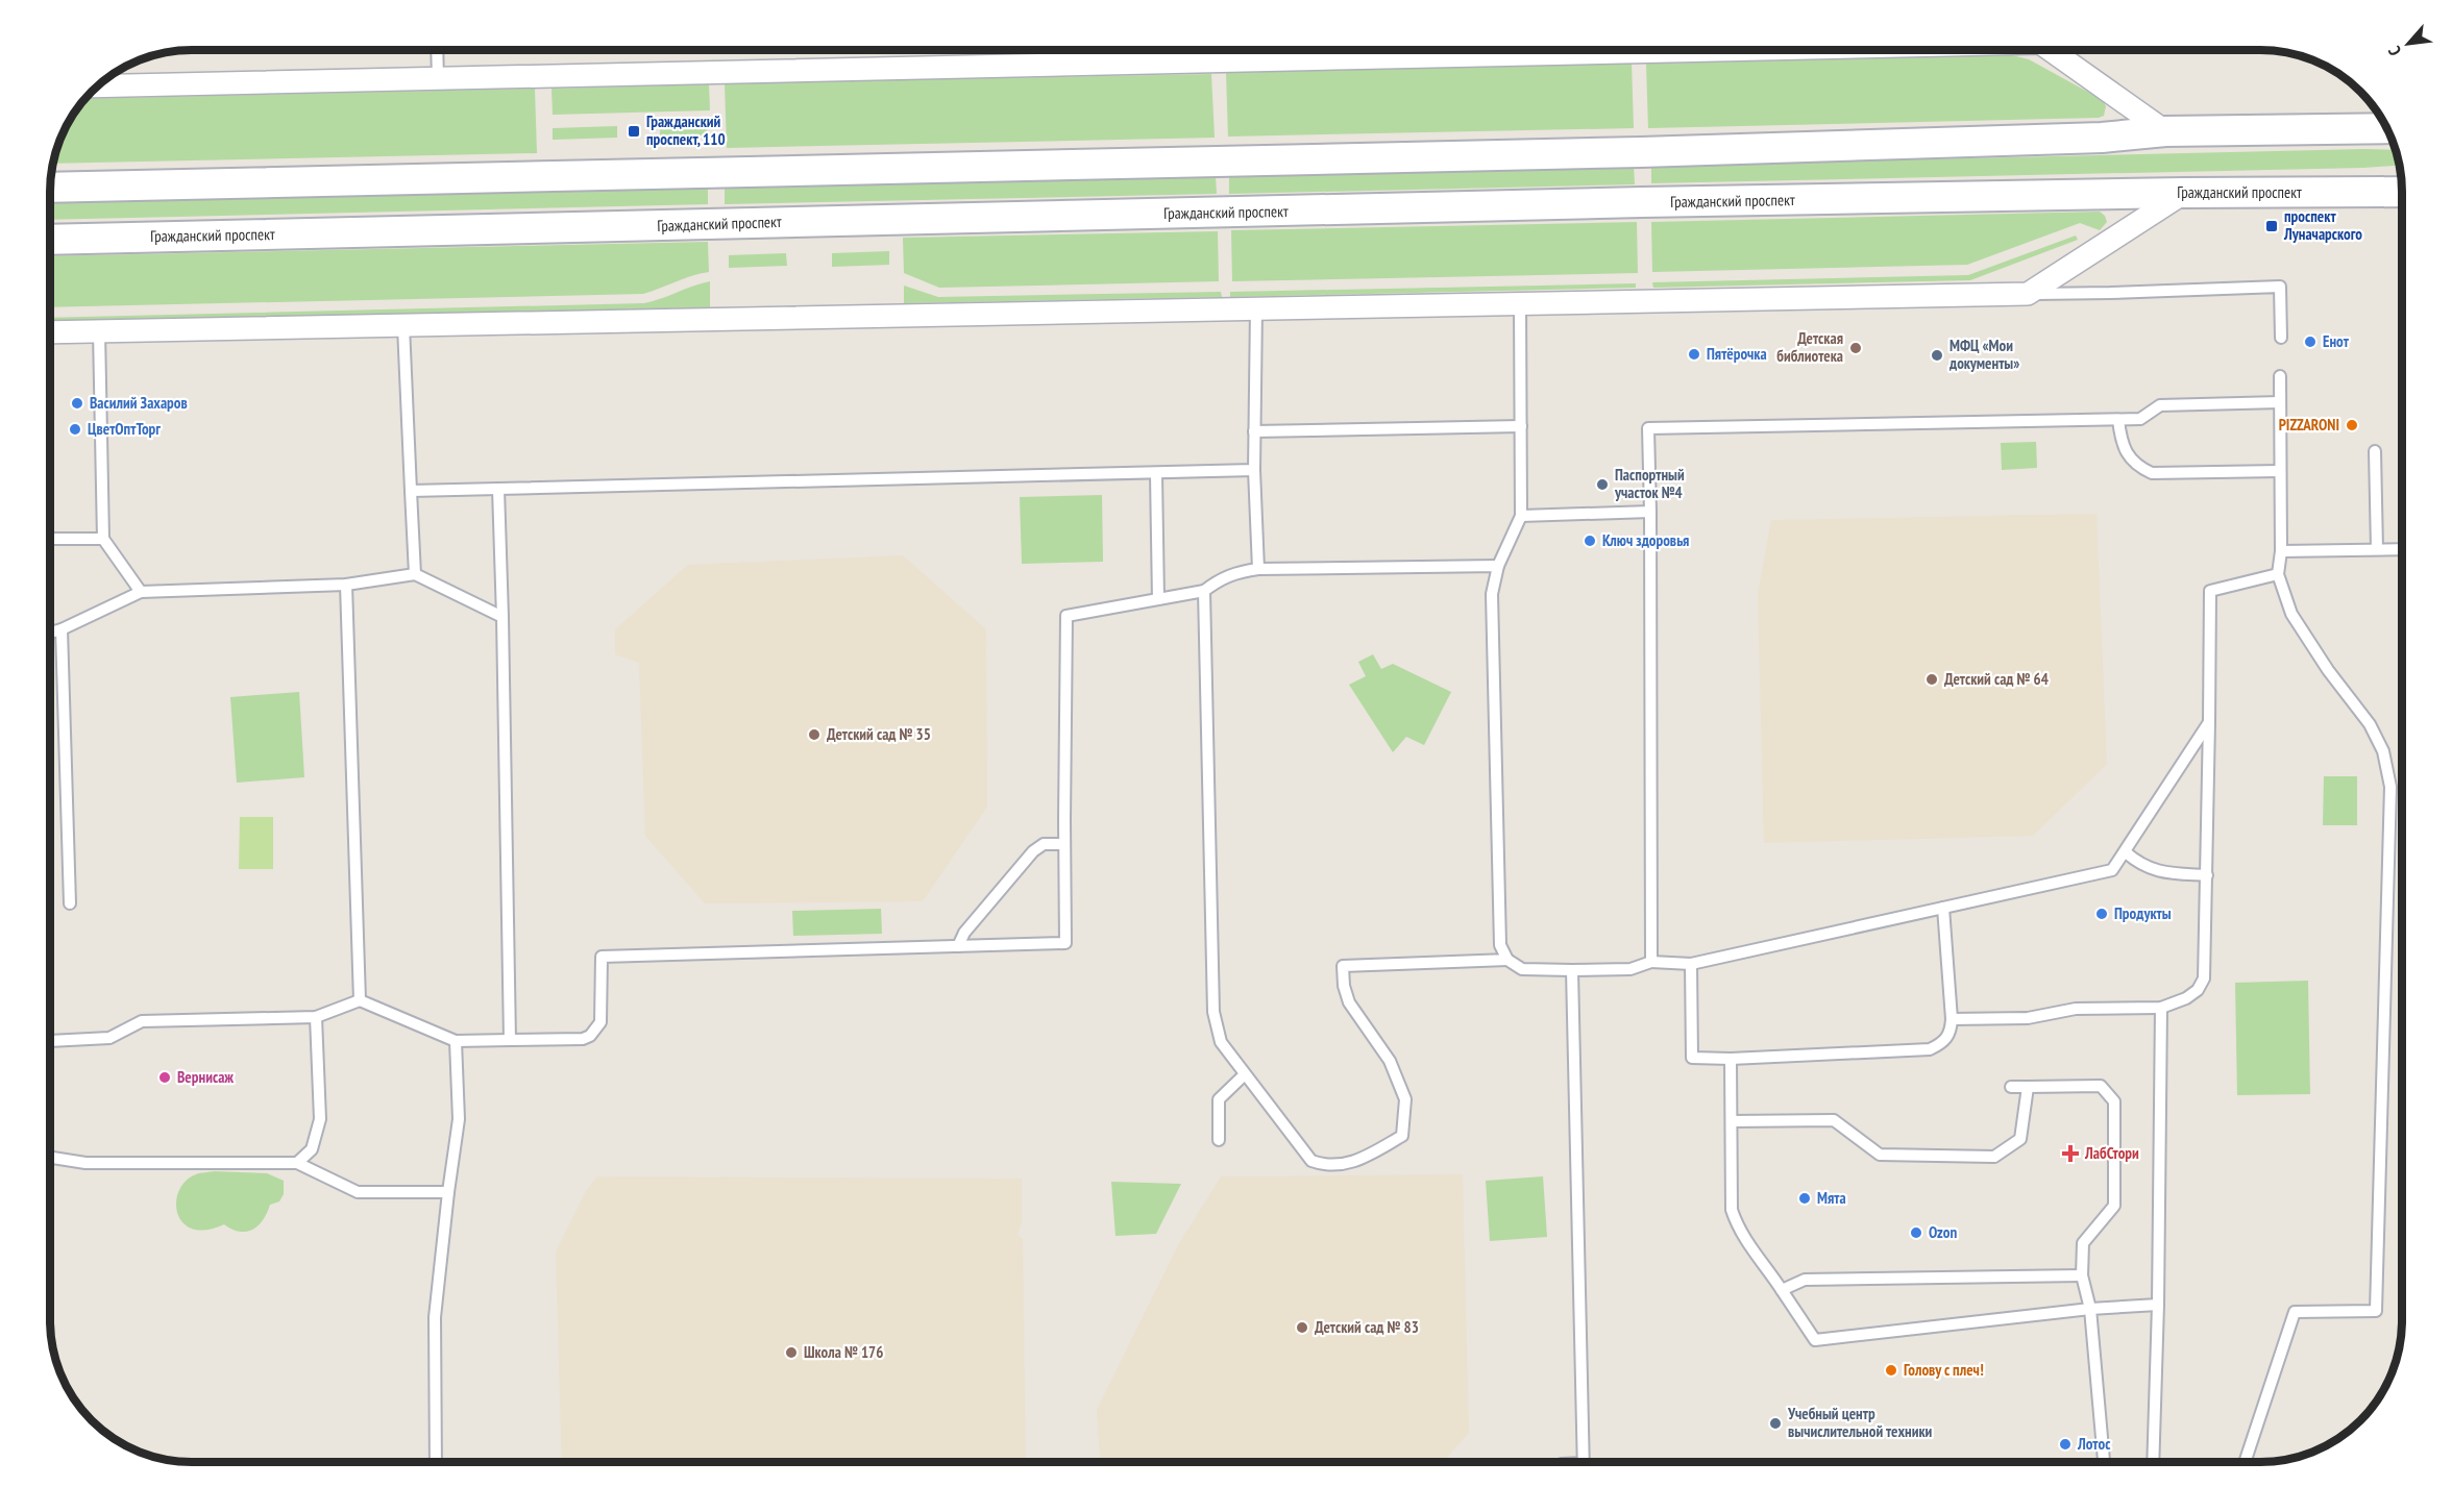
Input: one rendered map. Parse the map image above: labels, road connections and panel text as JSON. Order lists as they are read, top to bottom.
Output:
{
  "streets": {
    "main road": ["Гражданский проспект"]
  },
  "places": {
    "transit": ["Гражданский проспект, 110", "проспект Луначарского"],
    "other": [
      "Енот",
      "Детская библиотека",
      "Пятёрочка",
      "МФЦ «Мои документы»",
      "Василий Захаров",
      "PIZZARONI",
      "ЦветОптТорг",
      "Паспортный участок №4",
      "Ключ здоровья",
      "Детский сад № 64",
      "Детский сад № 35",
      "Продукты",
      "Вернисаж",
      "Мята",
      "Ozon",
      "Детский сад № 83",
      "Школа № 176",
      "Голову с плеч!",
      "Учебный центр вычислительной техники",
      "Лотос"
    ],
    "health": ["ЛабСтори"]
  },
  "north": "bottom left"
}
